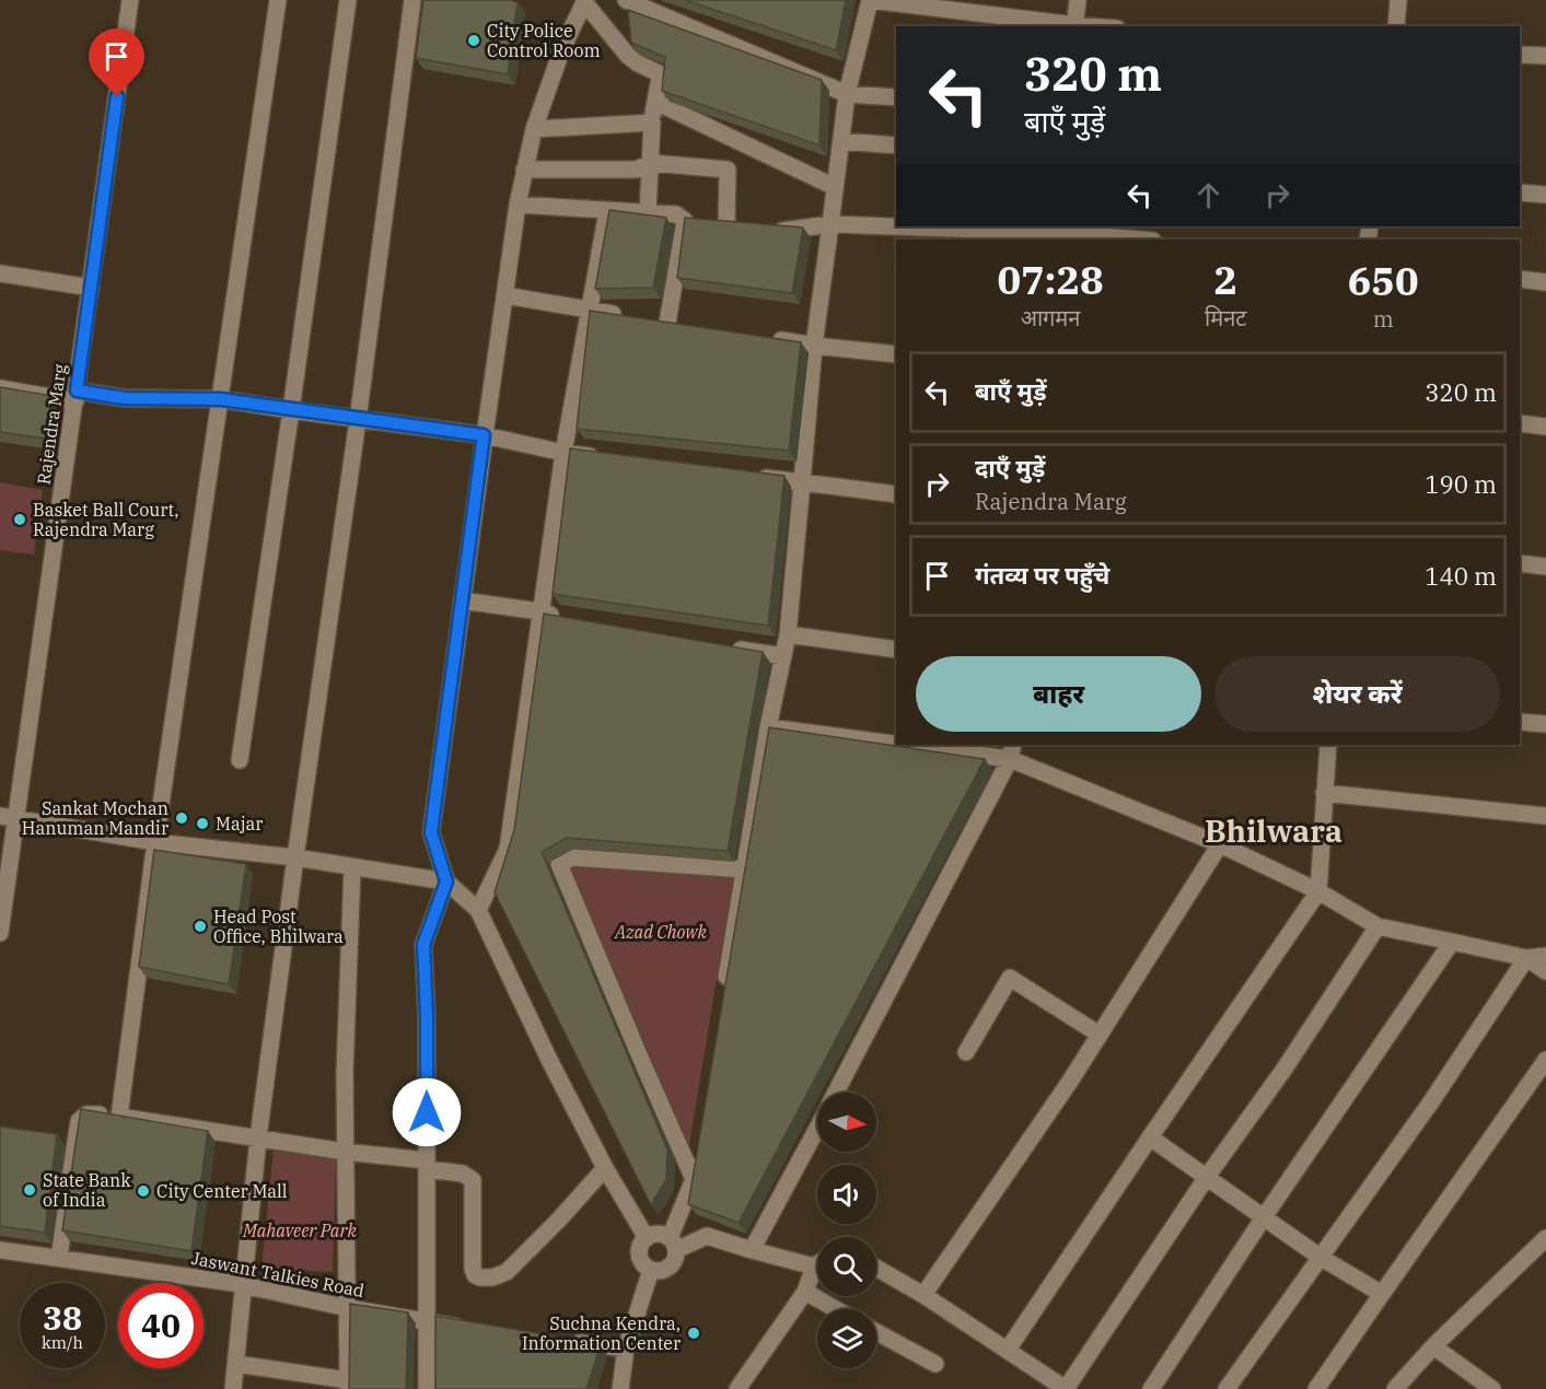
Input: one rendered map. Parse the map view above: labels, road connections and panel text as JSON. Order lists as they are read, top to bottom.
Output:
{
  "streets": {
    "street": ["Rajendra Marg", "Jaswant Talkies Road"]
  },
  "districts": ["Bhilwara"],
  "parks": ["Azad Chowk", "Mahaveer Park"],
  "places": [
    "City Police Control Room",
    "Basket Ball Court, Rajendra Marg",
    "Sankat Mochan Hanuman Mandir",
    "Majar",
    "Head Post Office, Bhilwara",
    "State Bank of India",
    "City Center Mall",
    "Suchna Kendra, Information Center"
  ],
  "north": "right",
  "page": {
    "turn": ["320 m", "बाएँ मुड़ें"],
    "eta": [
      "07:28",
      "आगमन",
      "2",
      "मिनट",
      "650",
      "m"
    ],
    "list": [
      {
        "name": "बाएँ मुड़ें",
        "value": "320 m"
      },
      {
        "name": "दाएँ मुड़ें",
        "note": "Rajendra Marg",
        "value": "190 m"
      },
      {
        "name": "गंतव्य पर पहुँचे",
        "value": "140 m"
      }
    ],
    "buttons": ["बाहर", "शेयर करें"],
    "speed": "38 km/h",
    "limit": "40"
  }
}
